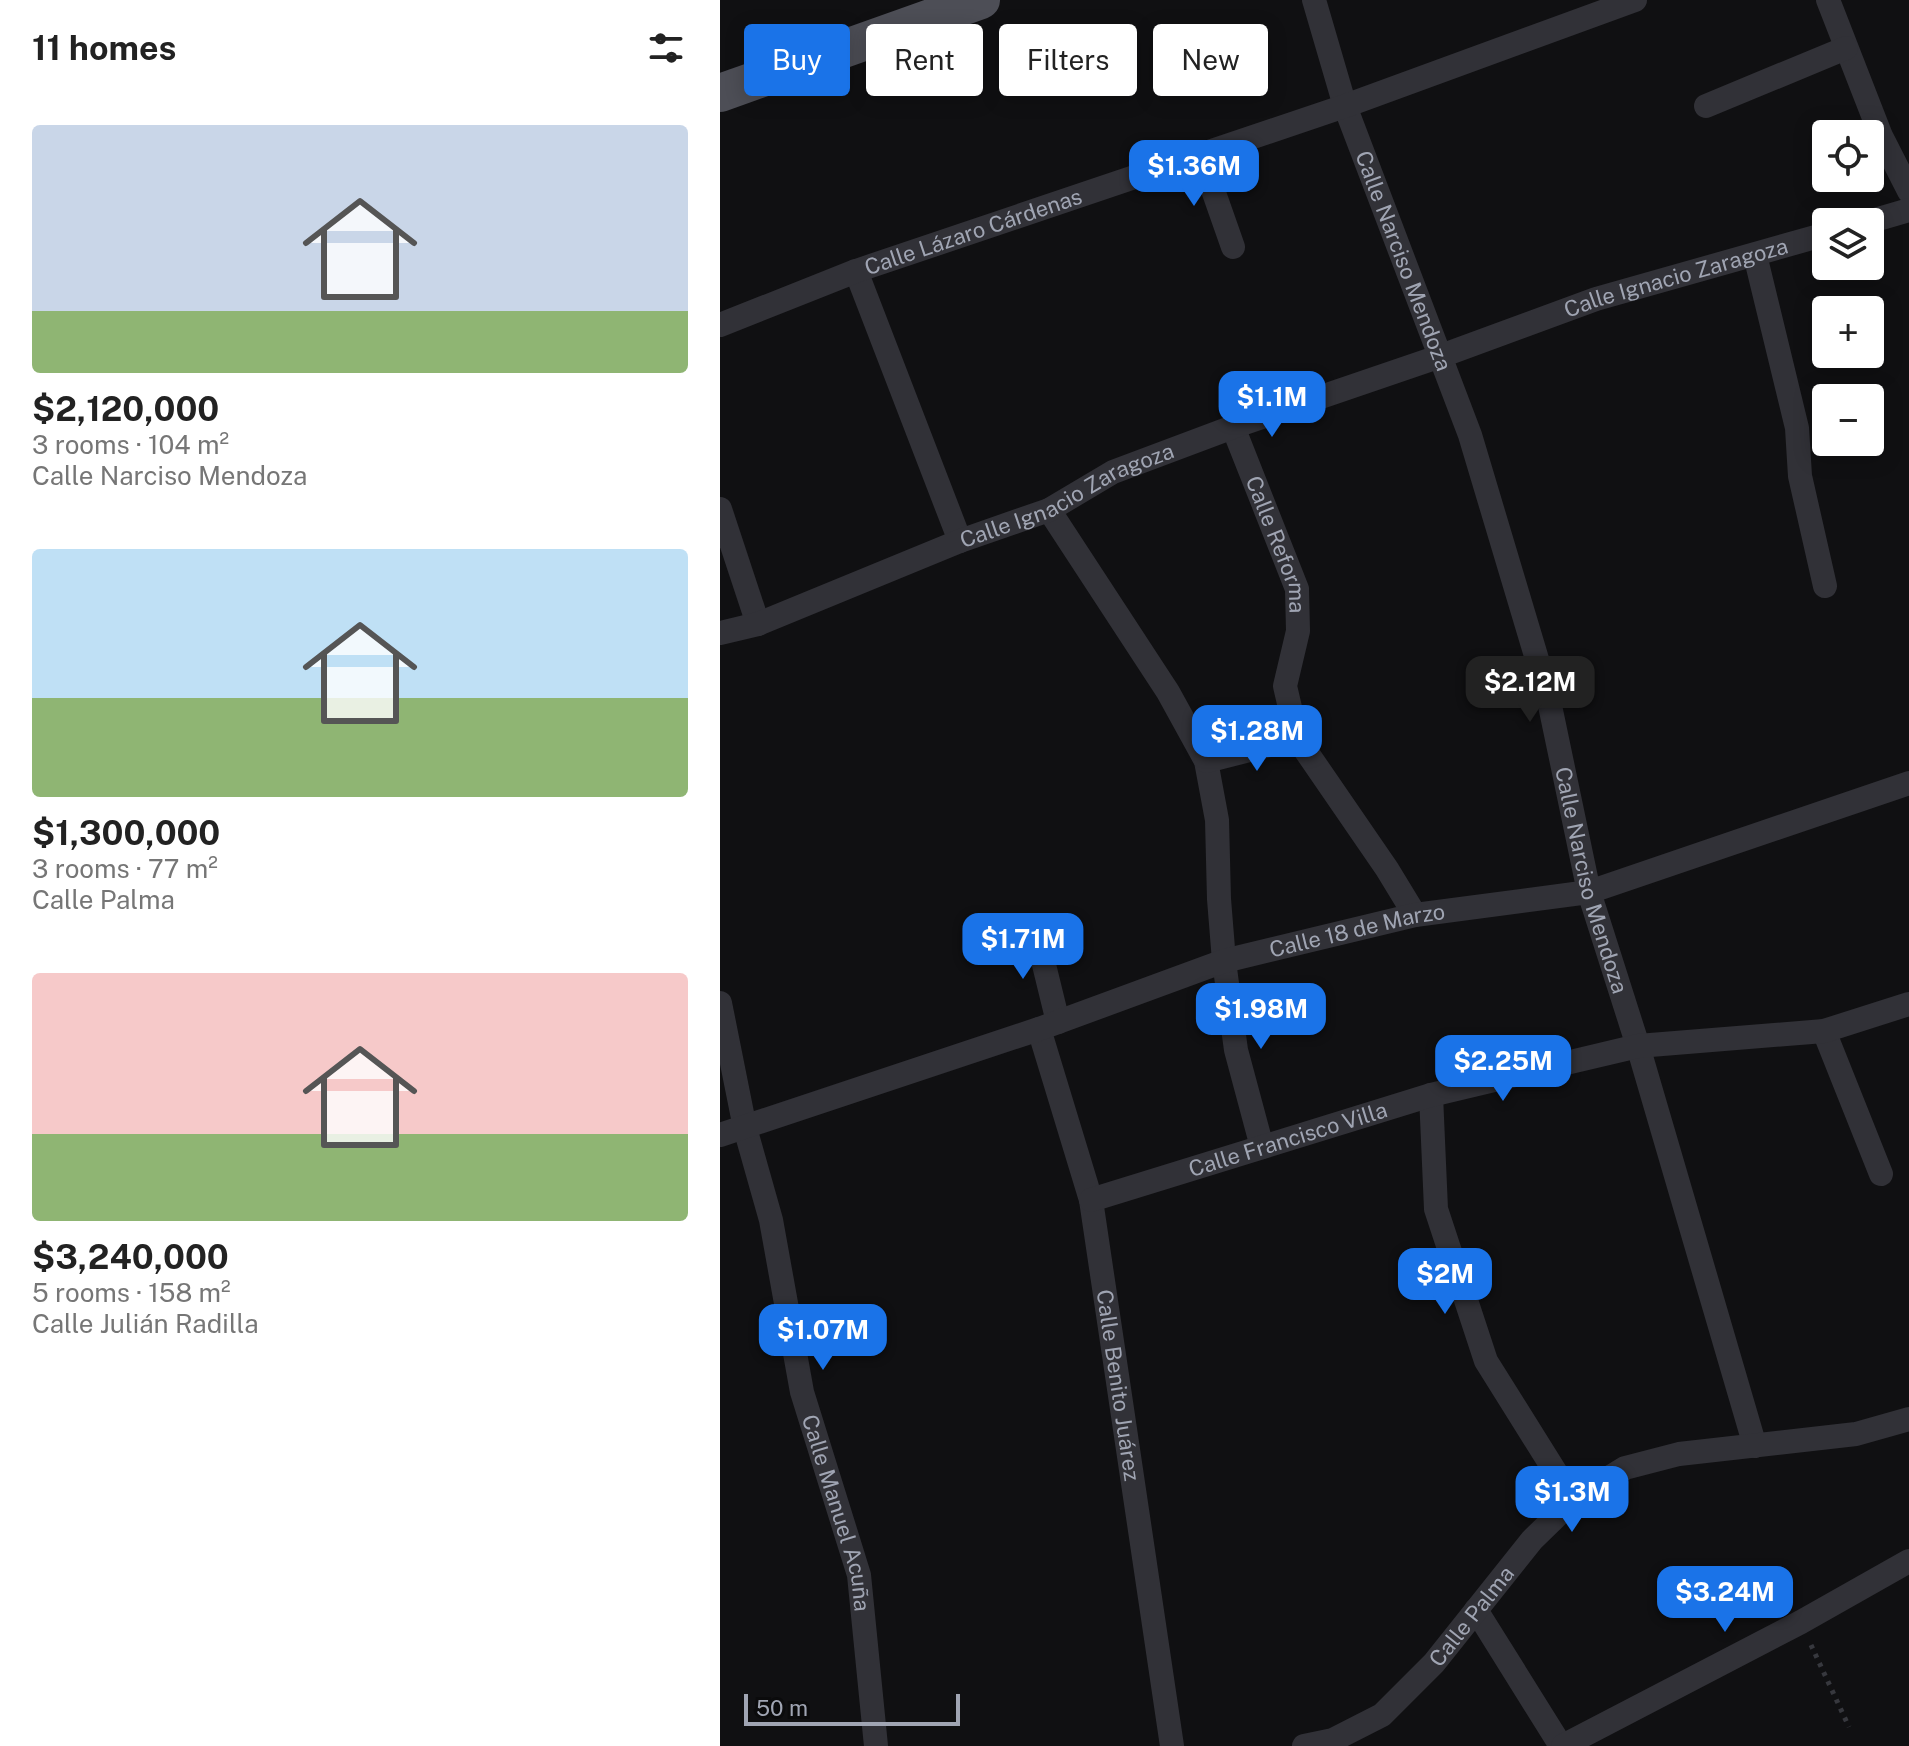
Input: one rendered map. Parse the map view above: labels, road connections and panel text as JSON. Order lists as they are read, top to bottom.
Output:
{
  "streets": {
    "street": [
      "Calle Lázaro Cárdenas",
      "Calle Narciso Mendoza",
      "Calle Ignacio Zaragoza",
      "Calle Reforma",
      "Calle 18 de Marzo",
      "Calle Francisco Villa",
      "Calle Benito Juárez",
      "Calle Manuel Acuña",
      "Calle Palma"
    ]
  },
  "crossings": [
    ["Calle Lázaro Cárdenas", "Calle Narciso Mendoza"],
    ["Calle Narciso Mendoza", "Calle Ignacio Zaragoza"],
    ["Calle Narciso Mendoza", "Calle 18 de Marzo"],
    ["Calle Narciso Mendoza", "Calle Francisco Villa"],
    ["Calle Narciso Mendoza", "Calle Palma"],
    ["Calle Ignacio Zaragoza", "Calle Reforma"],
    ["Calle Reforma", "Calle 18 de Marzo"],
    ["Calle 18 de Marzo", "Calle Benito Juárez"],
    ["Calle 18 de Marzo", "Calle Manuel Acuña"],
    ["Calle Francisco Villa", "Calle Benito Juárez"]
  ],
  "scale_bar": "50 m",
  "page": {
    "heading": "11 homes",
    "chip": [
      "Buy",
      "Rent",
      "Filters",
      "New"
    ],
    "list": [
      {
        "name": "$2,120,000",
        "note": "3 rooms · 104 m² · Calle Narciso Mendoza"
      },
      {
        "name": "$1,300,000",
        "note": "3 rooms · 77 m² · Calle Palma"
      },
      {
        "name": "$3,240,000",
        "note": "5 rooms · 158 m² · Calle Julián Radilla"
      }
    ],
    "map_buttons": ["+", "−"],
    "price": [
      "$1.36M",
      "$1.1M",
      "$2.12M",
      "$1.28M",
      "$1.71M",
      "$1.98M",
      "$2.25M",
      "$2M",
      "$1.07M",
      "$1.3M",
      "$3.24M"
    ],
    "scale": "50 m"
  }
}
